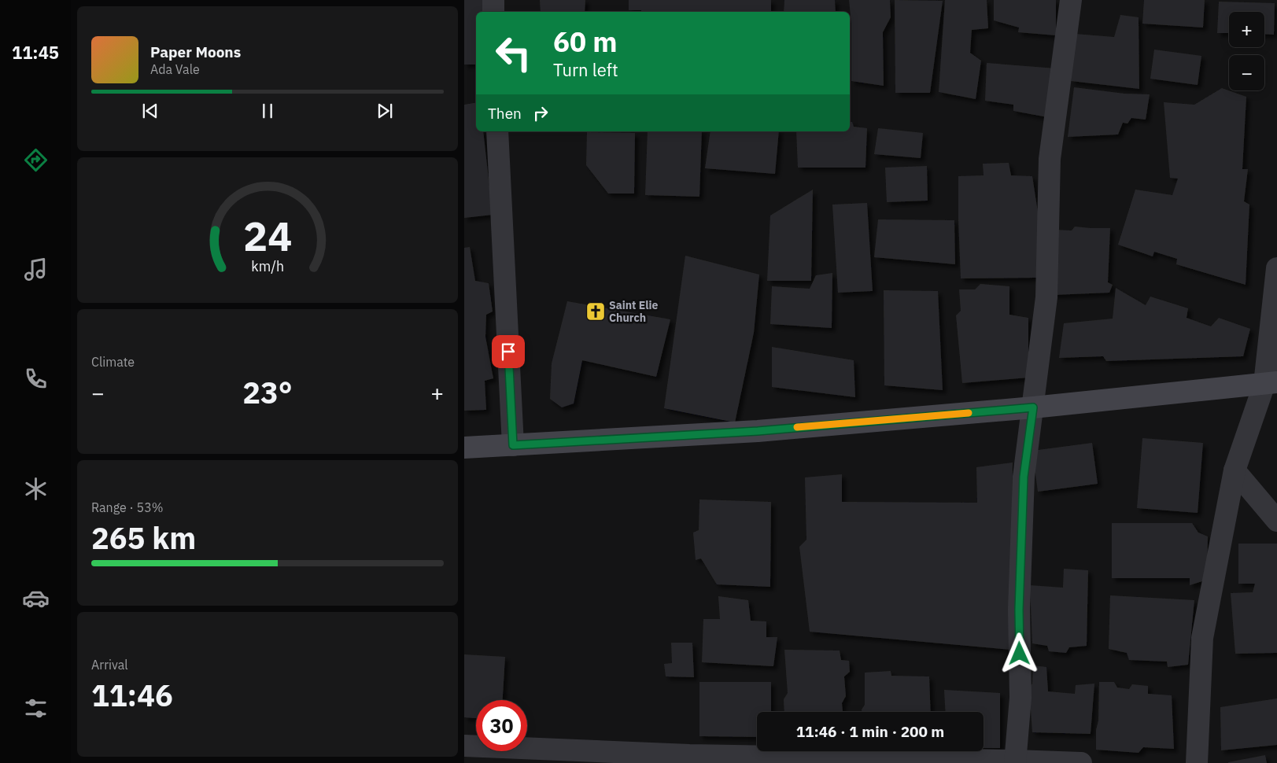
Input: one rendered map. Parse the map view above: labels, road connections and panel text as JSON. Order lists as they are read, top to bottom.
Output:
{
  "places": {
    "church": ["Saint Elie Church"]
  },
  "page": {
    "tabs": "11:45",
    "map_buttons": ["+", "−"],
    "turn": ["60 m", "Turn left"],
    "song": ["Paper Moons", "Ada Vale"],
    "then": "Then",
    "tile": [
      "Climate",
      ["Range · 53%", "265 km"],
      ["Arrival", "11:46"]
    ],
    "heat": ["−", "23°", "+"],
    "limit": "30",
    "trip": "11:46 · 1 min · 200 m",
    "gauge": ["24", "km/h"]
  }
}
